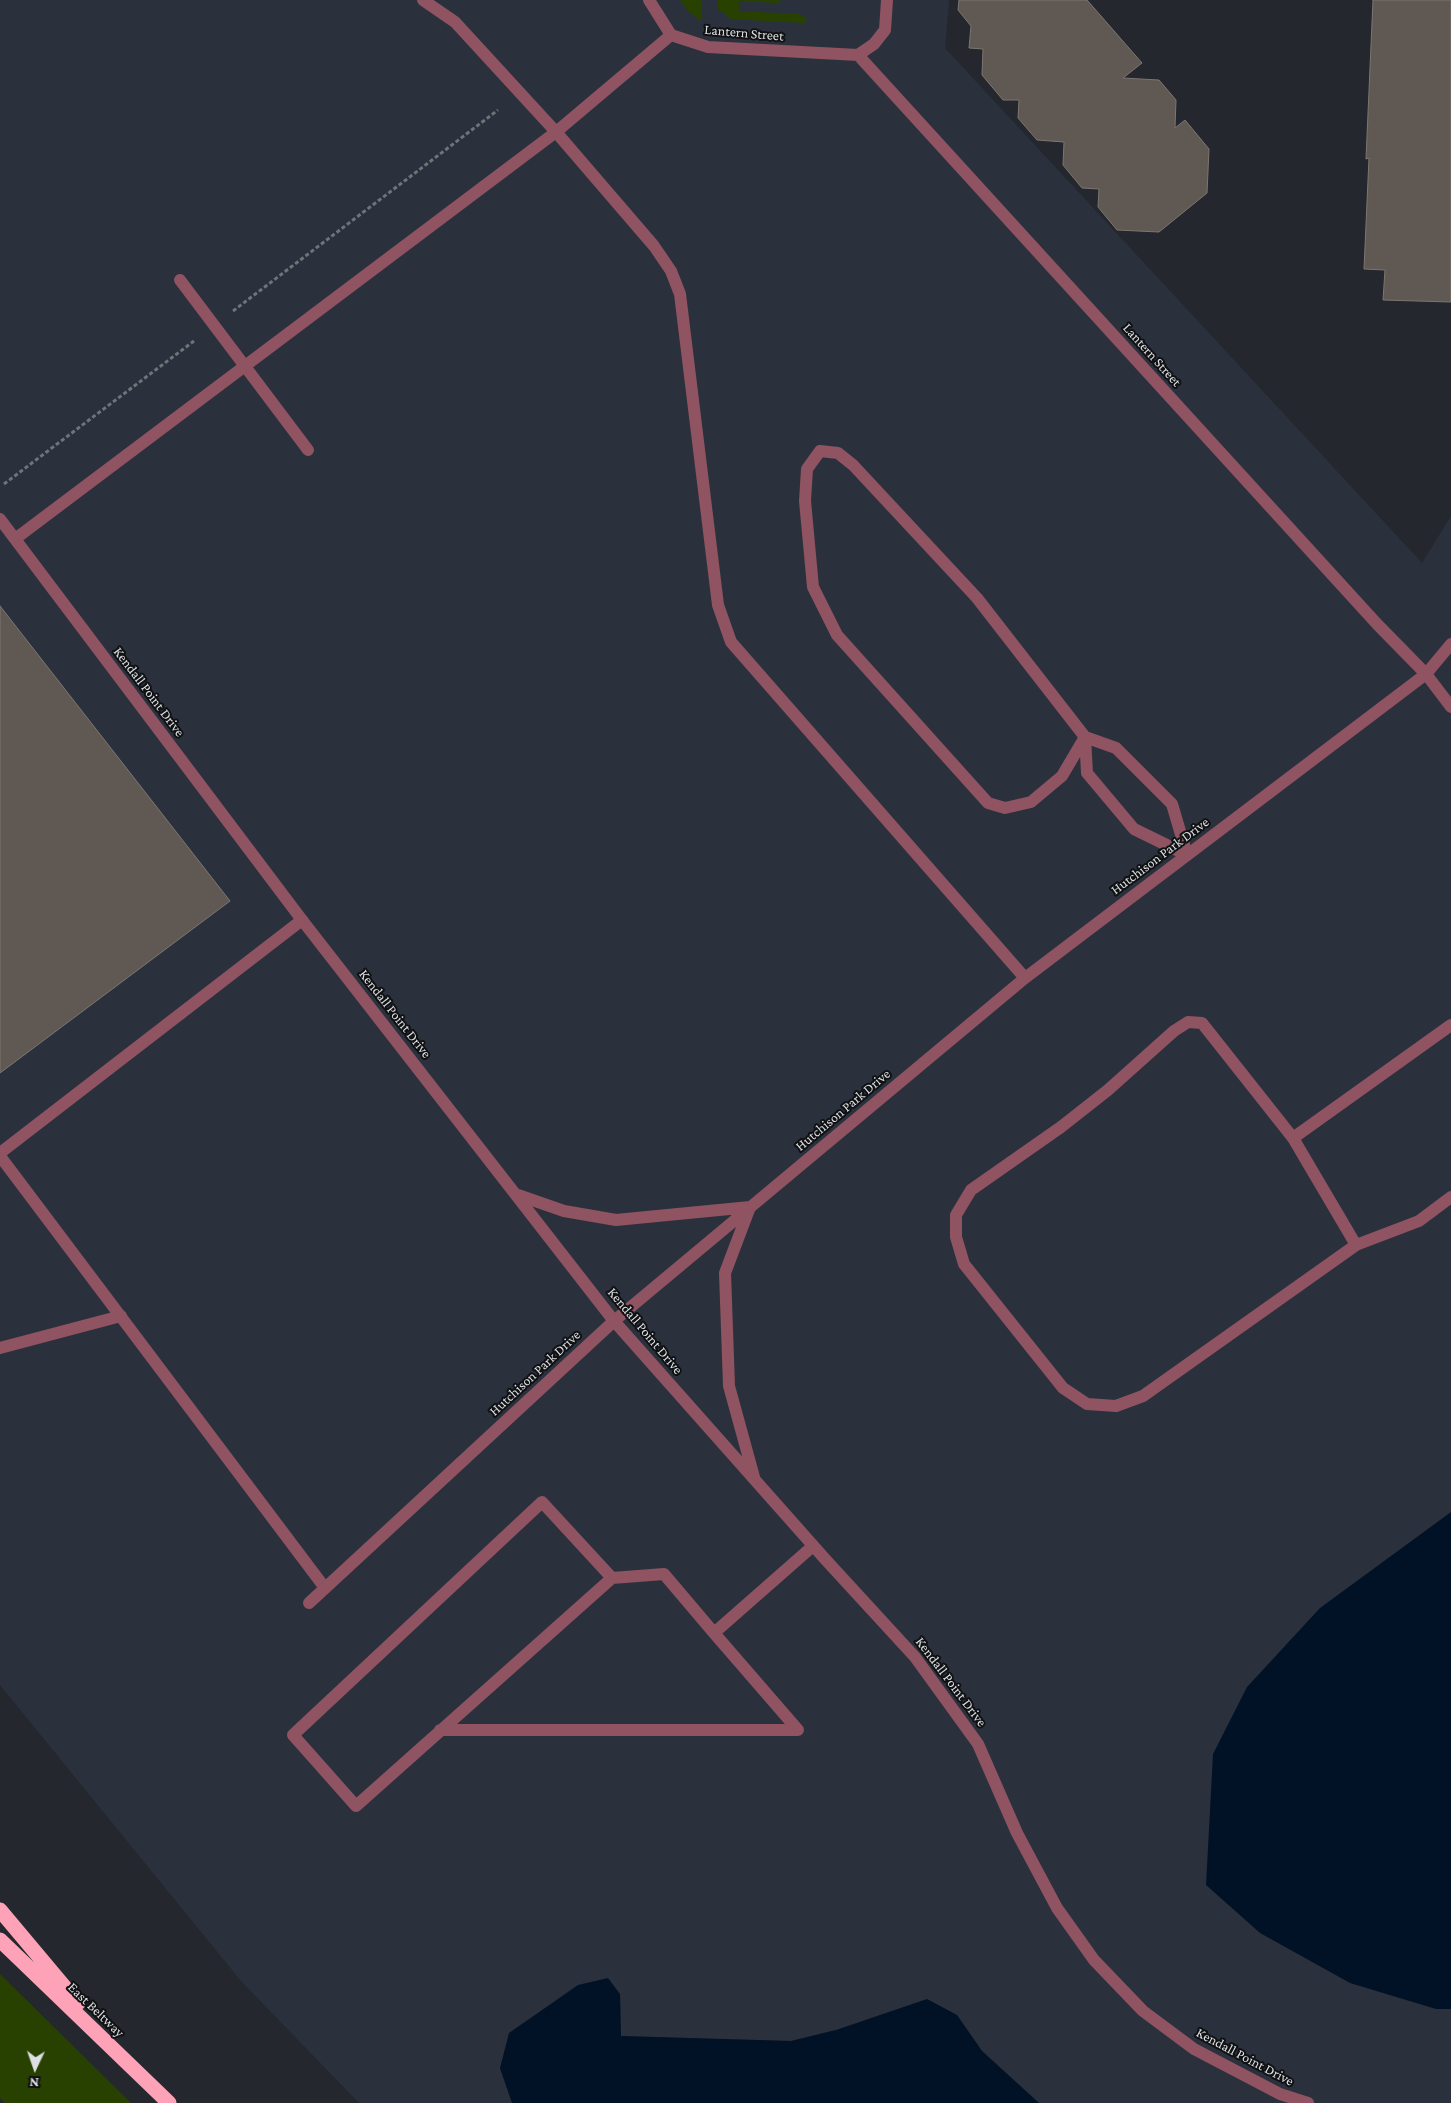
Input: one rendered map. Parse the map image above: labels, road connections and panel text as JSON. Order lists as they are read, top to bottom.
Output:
{
  "streets": {
    "highway": ["East Beltway"],
    "street": ["Lantern Street", "Kendall Point Drive", "Hutchison Park Drive"]
  },
  "crossings": [
    ["Lantern Street", "Hutchison Park Drive"],
    ["Kendall Point Drive", "Hutchison Park Drive"]
  ],
  "north": "bottom"
}
